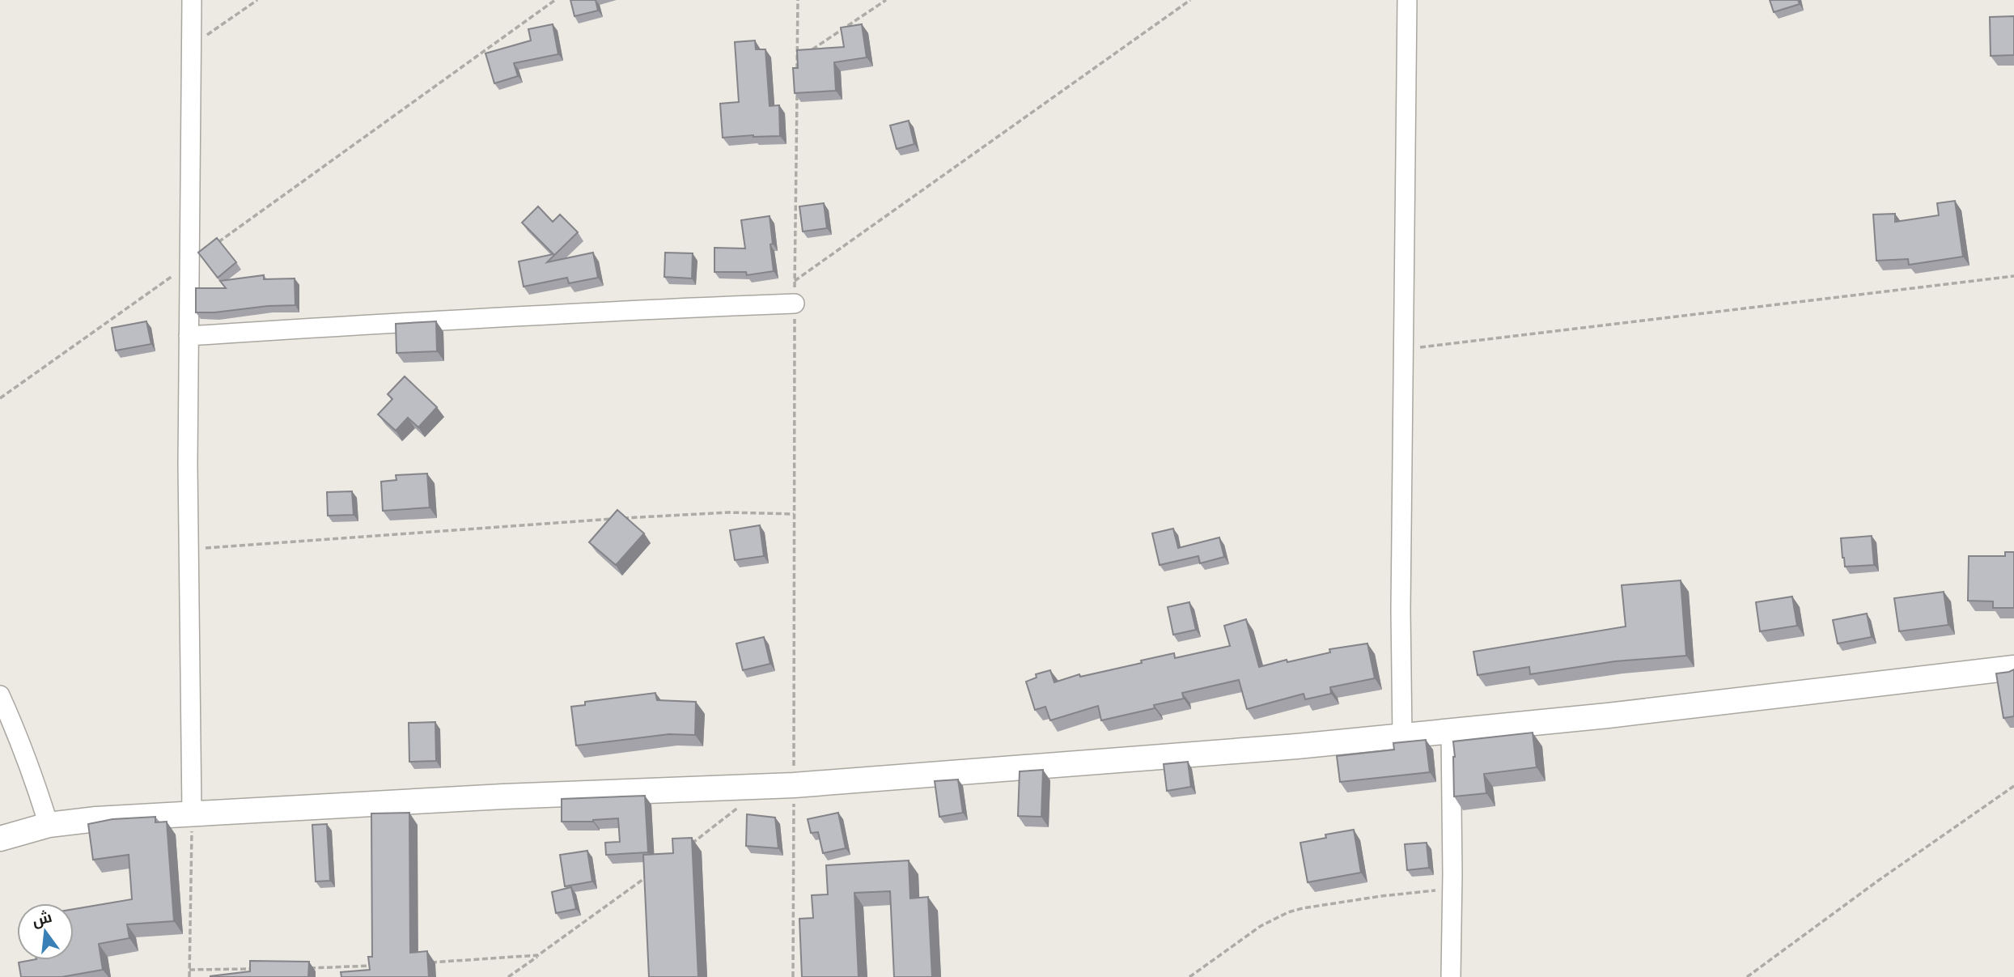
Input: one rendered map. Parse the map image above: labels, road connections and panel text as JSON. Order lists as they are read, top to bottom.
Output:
{
  "north": "top"
}
